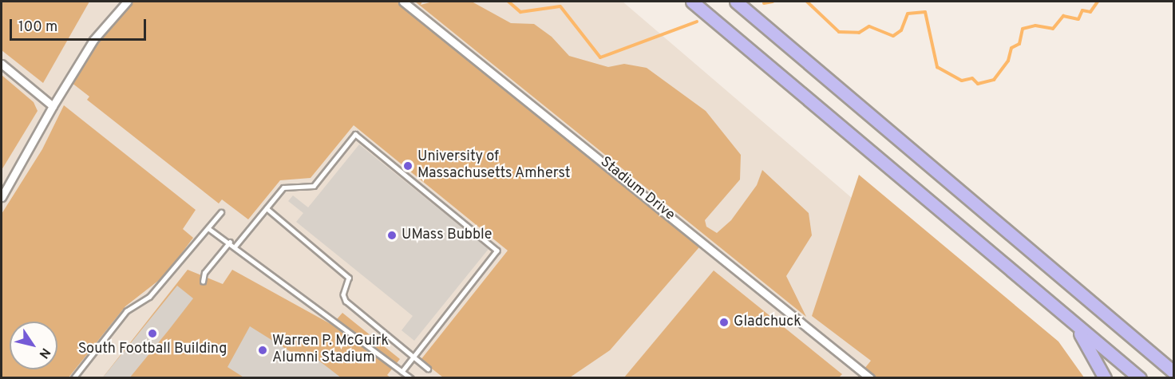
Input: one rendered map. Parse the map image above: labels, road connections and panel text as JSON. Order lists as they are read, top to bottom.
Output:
{
  "streets": {
    "street": ["Stadium Drive"]
  },
  "places": [
    "University of Massachusetts Amherst",
    "UMass Bubble",
    "Gladchuck",
    "South Football Building",
    "Warren P. McGuirk Alumni Stadium"
  ],
  "scale_bar": "100 m",
  "north": "bottom right"
}
